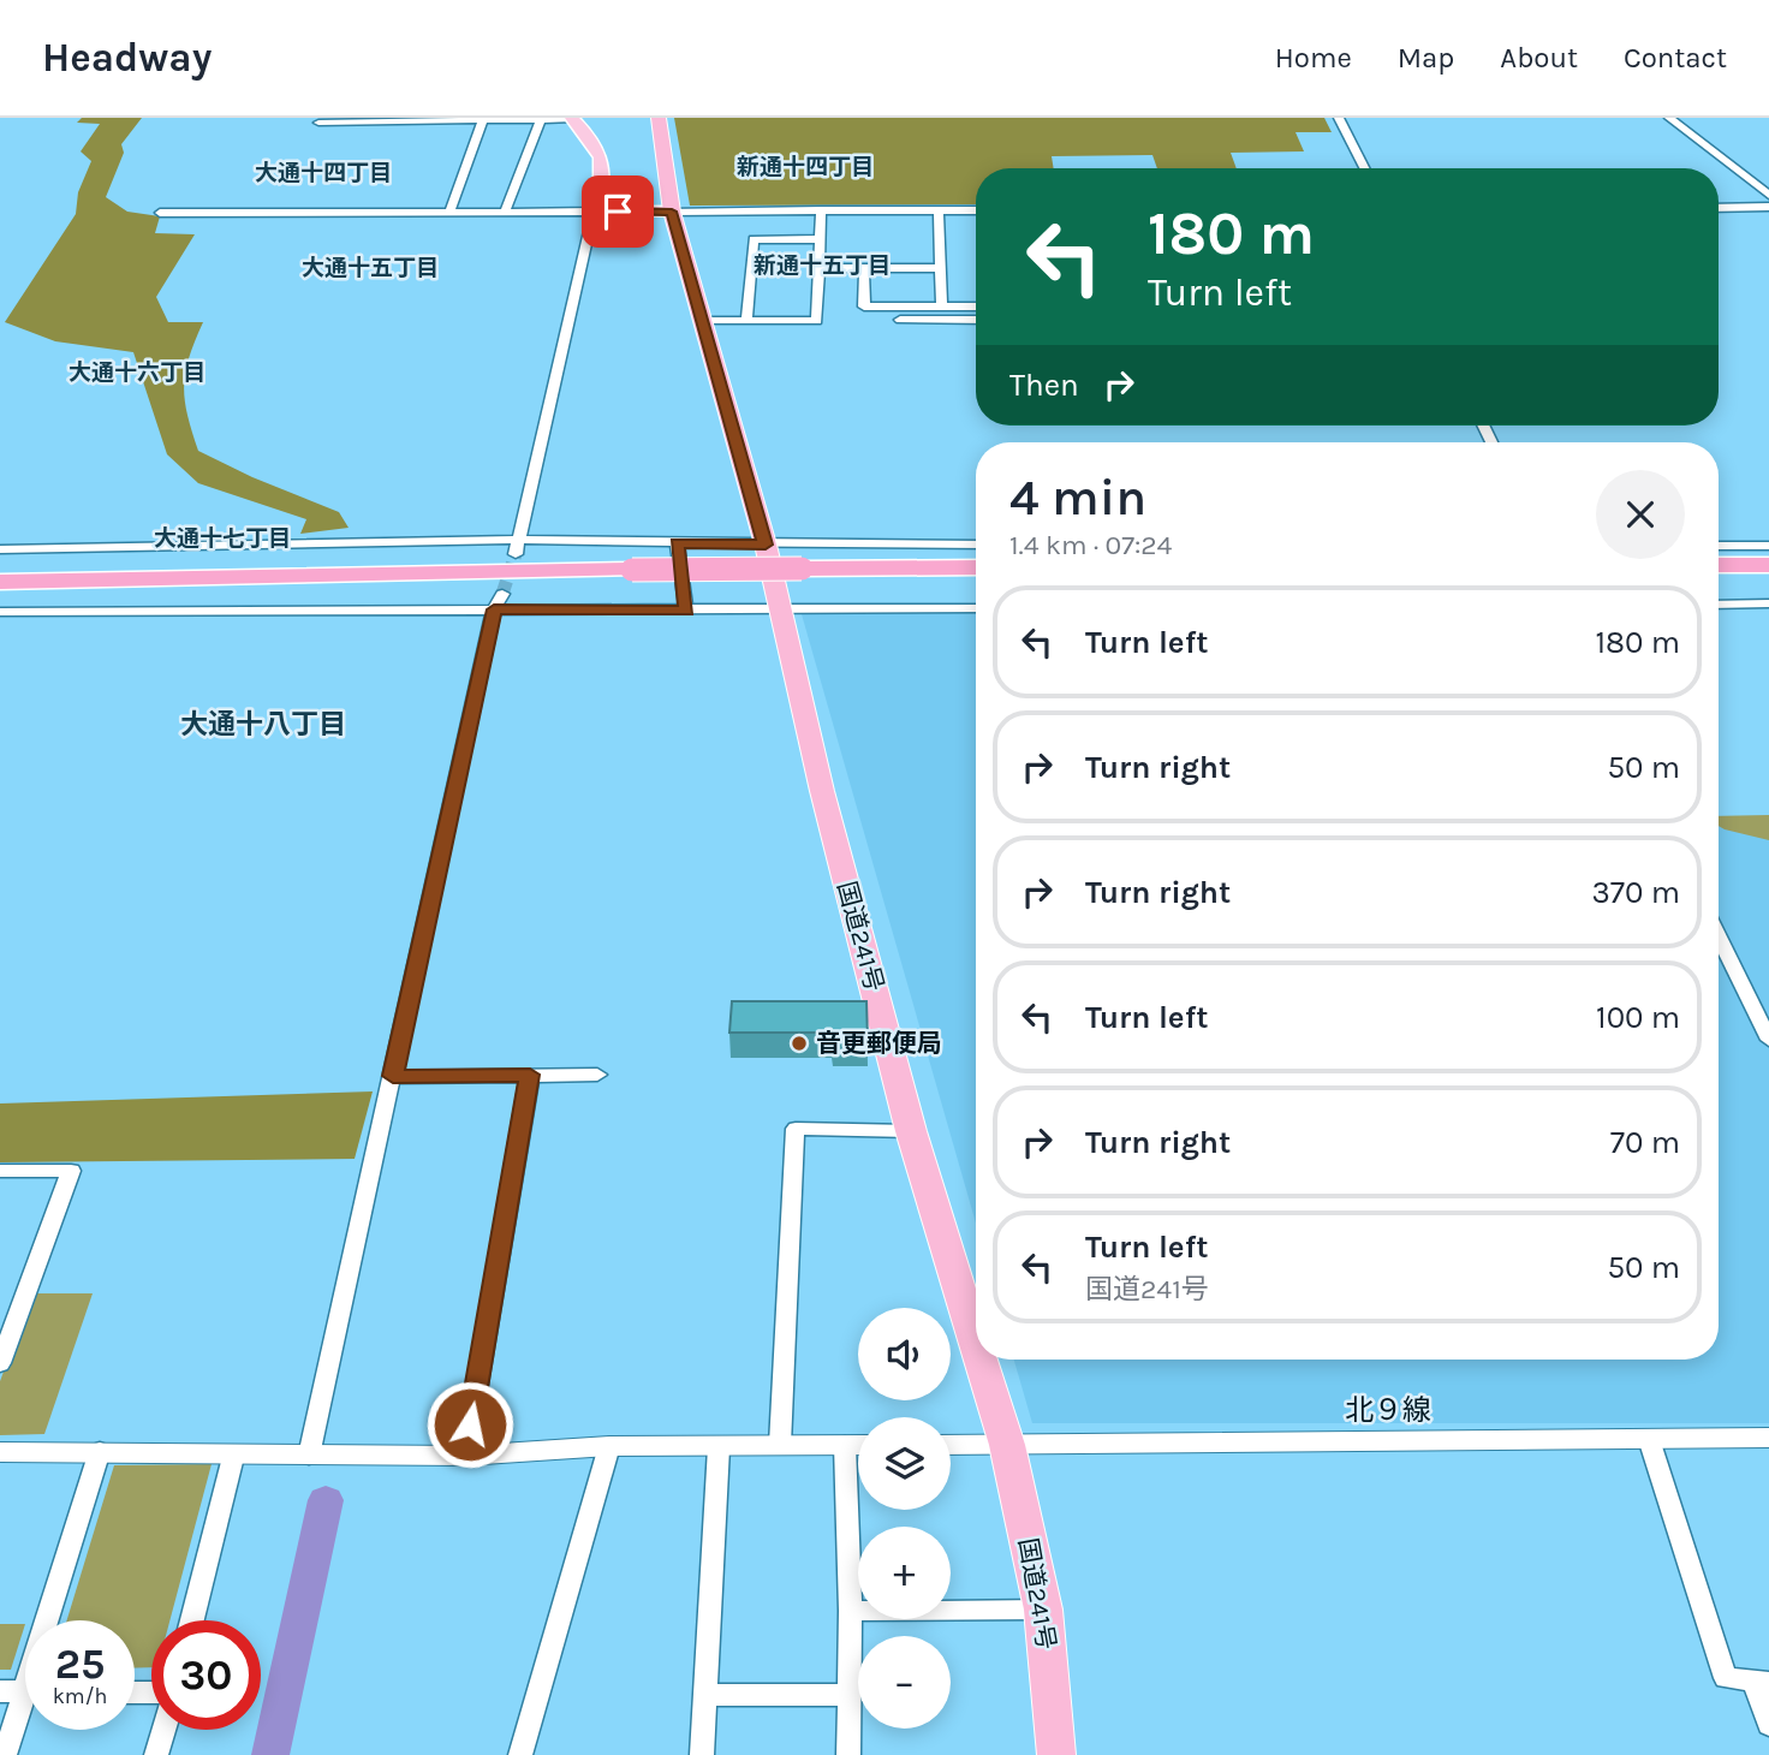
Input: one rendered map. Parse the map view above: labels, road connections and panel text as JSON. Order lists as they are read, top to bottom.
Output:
{
  "streets": {
    "highway": ["国道241号"],
    "street": ["北９線"]
  },
  "crossings": [
    ["国道241号", "北９線"]
  ],
  "districts": [
    "新通十四丁目",
    "大通十四丁目",
    "新通十五丁目",
    "大通十五丁目",
    "大通十六丁目",
    "大通十七丁目",
    "大通十八丁目"
  ],
  "places": ["音更郵便局"],
  "page": {
    "header": "Headway",
    "nav": [
      "Home",
      "Map",
      "About",
      "Contact"
    ],
    "turn": ["180 m", "Turn left"],
    "then": "Then",
    "heading": ["4 min", "1.4 km · 07:24"],
    "list": [
      {
        "name": "Turn left",
        "value": "180 m"
      },
      {
        "name": "Turn right",
        "value": "50 m"
      },
      {
        "name": "Turn right",
        "value": "370 m"
      },
      {
        "name": "Turn left",
        "value": "100 m"
      },
      {
        "name": "Turn right",
        "value": "70 m"
      },
      {
        "name": "Turn left",
        "note": "国道241号",
        "value": "50 m"
      }
    ],
    "map_buttons": ["+", "−"],
    "speed": "25 km/h",
    "limit": "30"
  }
}
